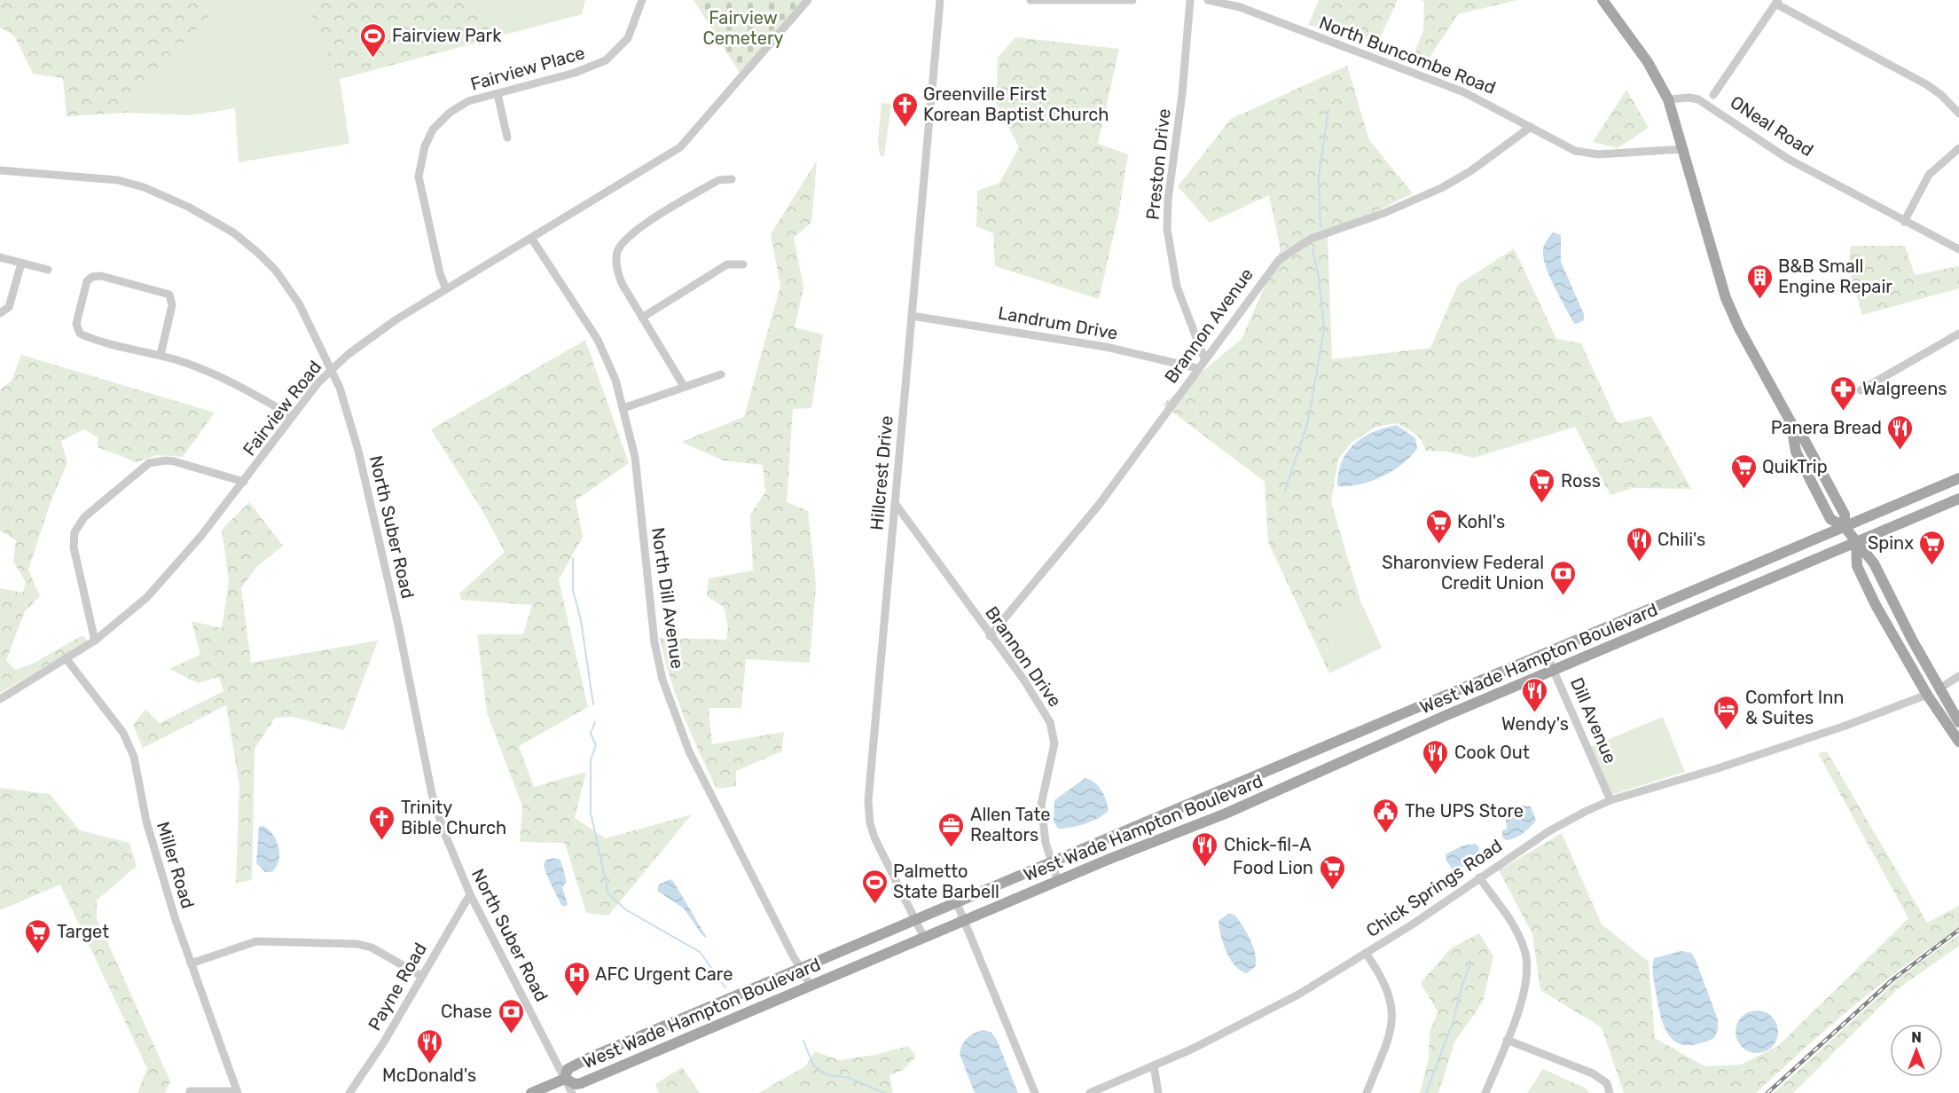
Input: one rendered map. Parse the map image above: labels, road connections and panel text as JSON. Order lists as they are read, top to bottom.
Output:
{
  "streets": {
    "main road": ["West Wade Hampton Boulevard"],
    "street": [
      "North Buncombe Road",
      "Fairview Place",
      "ONeal Road",
      "Preston Drive",
      "Landrum Drive",
      "Brannon Avenue",
      "Fairview Road",
      "Hillcrest Drive",
      "North Suber Road",
      "North Dill Avenue",
      "Brannon Drive",
      "Dill Avenue",
      "Miller Road",
      "Chick Springs Road",
      "Payne Road"
    ]
  },
  "crossings": [
    ["North Buncombe Road", "Brannon Avenue"],
    ["Fairview Place", "Fairview Road"],
    ["Preston Drive", "Brannon Avenue"],
    ["Landrum Drive", "Brannon Avenue"],
    ["Landrum Drive", "Hillcrest Drive"],
    ["Brannon Avenue", "Brannon Drive"],
    ["Fairview Road", "North Suber Road"],
    ["Fairview Road", "North Dill Avenue"],
    ["Fairview Road", "Miller Road"],
    ["Hillcrest Drive", "Brannon Drive"],
    ["Hillcrest Drive", "West Wade Hampton Boulevard"],
    ["North Suber Road", "West Wade Hampton Boulevard"],
    ["North Suber Road", "Payne Road"],
    ["North Dill Avenue", "West Wade Hampton Boulevard"],
    ["Brannon Drive", "West Wade Hampton Boulevard"],
    ["West Wade Hampton Boulevard", "Dill Avenue"],
    ["Dill Avenue", "Chick Springs Road"]
  ],
  "parks": ["Fairview Cemetery"],
  "places": {
    "sports": ["Fairview Park", "Palmetto State Barbell"],
    "church": ["Greenville First Korean Baptist Church", "Trinity Bible Church"],
    "building": ["B&B Small Engine Repair"],
    "pharmacy": ["Walgreens"],
    "restaurant": [
      "Panera Bread",
      "Chili's",
      "Wendy's",
      "Cook Out",
      "Chick-fil-A",
      "McDonald's"
    ],
    "supermarket": [
      "QuikTrip",
      "Ross",
      "Kohl's",
      "Spinx",
      "Food Lion",
      "Target"
    ],
    "bank": ["Sharonview Federal Credit Union", "Chase"],
    "hotel": ["Comfort Inn & Suites"],
    "public building": ["The UPS Store"],
    "office": ["Allen Tate Realtors"],
    "hospital": ["AFC Urgent Care"]
  },
  "north": "top"
}
